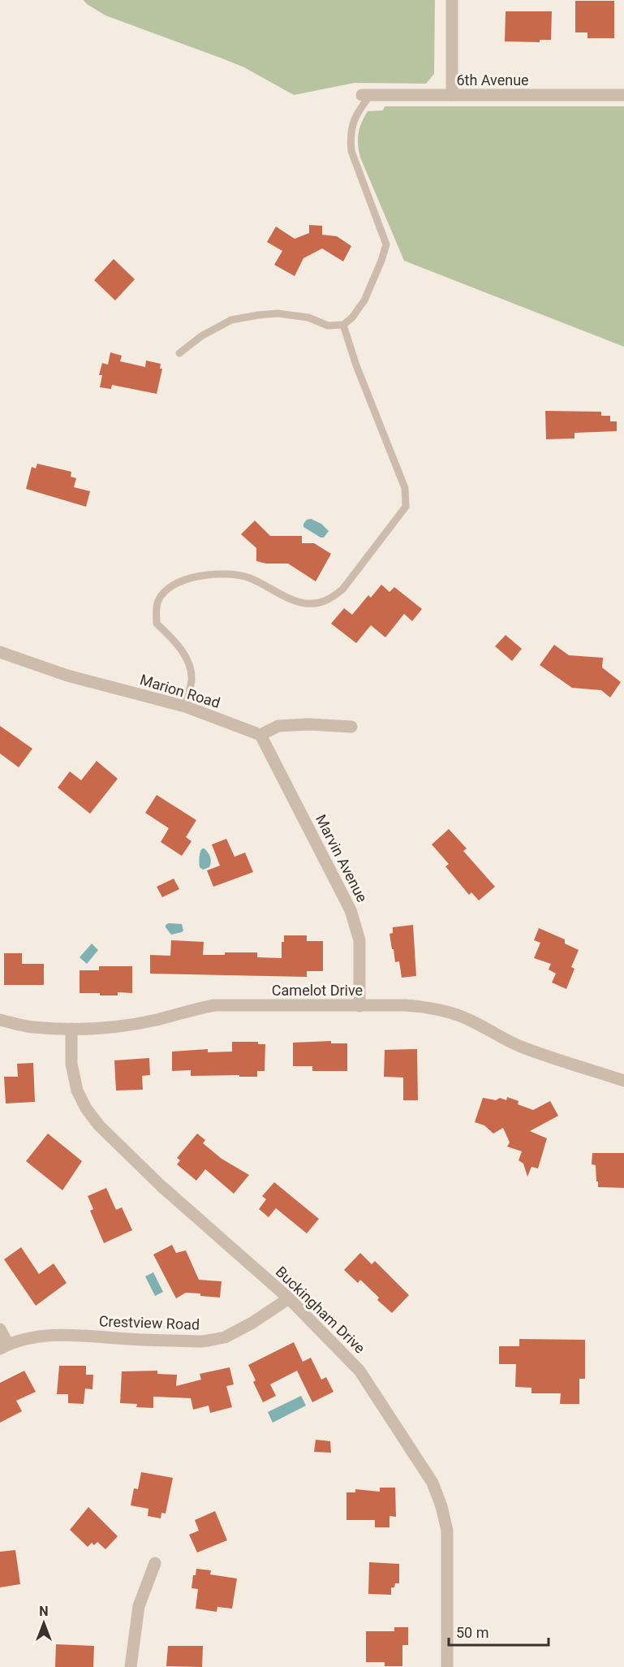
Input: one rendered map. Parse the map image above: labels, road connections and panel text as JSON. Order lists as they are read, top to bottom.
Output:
{
  "streets": {
    "street": [
      "6th Avenue",
      "Marion Road",
      "Marvin Avenue",
      "Camelot Drive",
      "Buckingham Drive",
      "Crestview Road"
    ]
  },
  "crossings": [
    ["Marion Road", "Marvin Avenue"],
    ["Marvin Avenue", "Camelot Drive"],
    ["Camelot Drive", "Buckingham Drive"],
    ["Buckingham Drive", "Crestview Road"]
  ],
  "scale_bar": "50 m",
  "north": "top"
}
